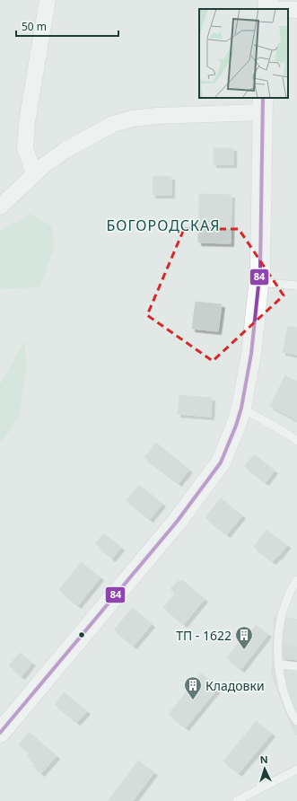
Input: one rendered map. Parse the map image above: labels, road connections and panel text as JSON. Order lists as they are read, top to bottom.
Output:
{
  "districts": ["БОГОРОДСКАЯ"],
  "places": {
    "building": ["ТП - 1622", "Кладовки"]
  },
  "lines": ["transit line 84"],
  "scale_bar": "50 m",
  "north": "top"
}
